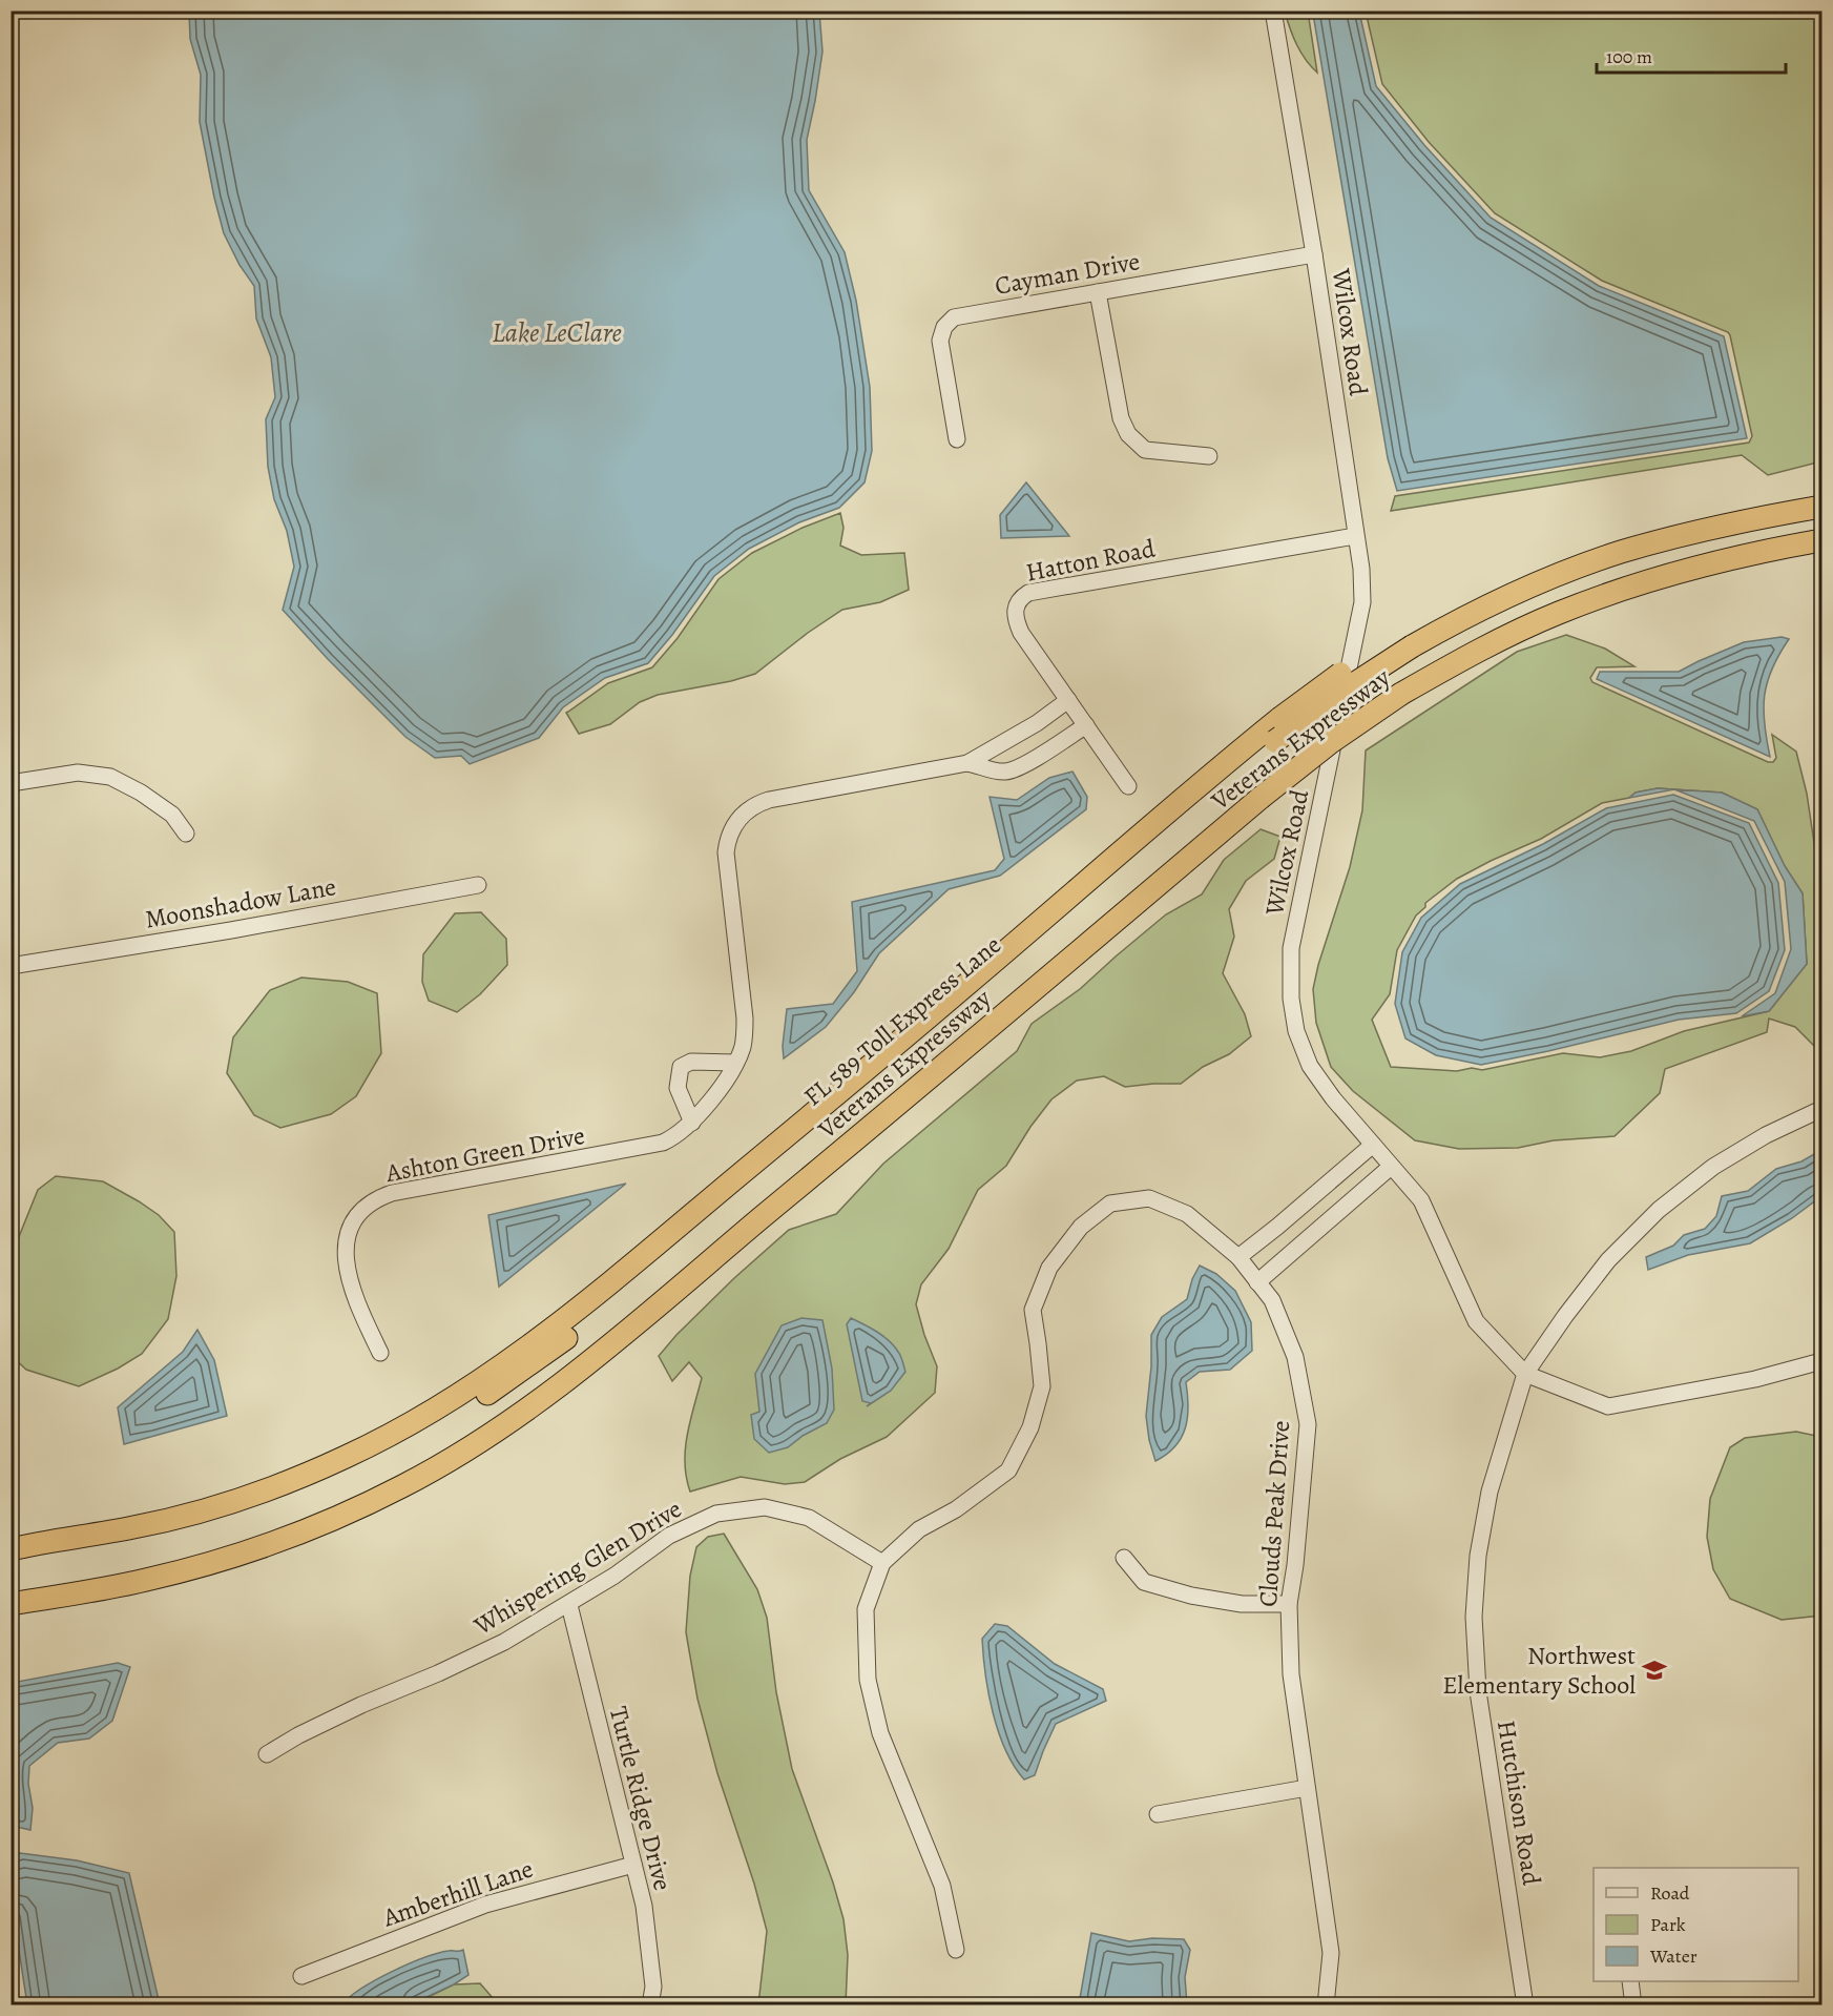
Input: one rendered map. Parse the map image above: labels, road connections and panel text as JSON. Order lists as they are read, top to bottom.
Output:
{
  "streets": {
    "highway": ["Veterans Expressway", "FL 589 Toll Express Lane"],
    "street": [
      "Cayman Drive",
      "Wilcox Road",
      "Hatton Road",
      "Moonshadow Lane",
      "Ashton Green Drive",
      "Clouds Peak Drive",
      "Whispering Glen Drive",
      "Turtle Ridge Drive",
      "Hutchison Road",
      "Amberhill Lane"
    ]
  },
  "crossings": [
    ["Cayman Drive", "Wilcox Road"],
    ["Wilcox Road", "Hatton Road"],
    ["Wilcox Road", "Hutchison Road"],
    ["Hatton Road", "Ashton Green Drive"],
    ["Veterans Expressway", "FL 589 Toll Express Lane"],
    ["Clouds Peak Drive", "Whispering Glen Drive"],
    ["Whispering Glen Drive", "Turtle Ridge Drive"],
    ["Turtle Ridge Drive", "Amberhill Lane"]
  ],
  "water": ["Lake LeClare"],
  "places": {
    "school or university": ["Northwest Elementary School"]
  },
  "legend": ["Road", "Park", "Water"],
  "scale_bar": "100 m"
}
